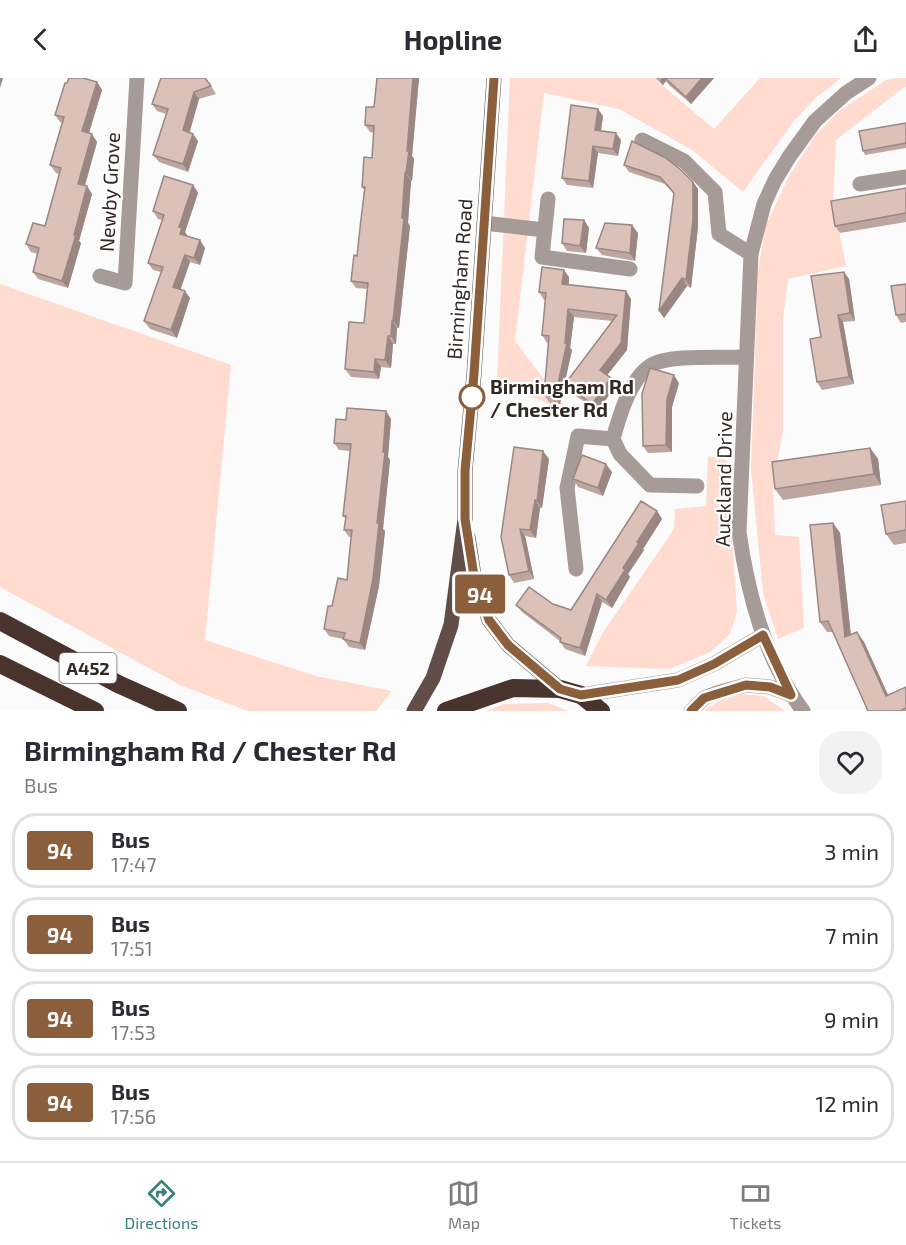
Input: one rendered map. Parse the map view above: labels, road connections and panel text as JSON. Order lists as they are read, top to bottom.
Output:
{
  "streets": {
    "highway": ["A452"],
    "main road": ["Birmingham Road"],
    "street": ["Newby Grove", "Auckland Drive"]
  },
  "places": ["Birmingham Rd / Chester Rd"],
  "lines": ["bus line 94"],
  "page": {
    "header": "Hopline",
    "on_map": "94",
    "heading": ["Birmingham Rd / Chester Rd", "Bus"],
    "list": [
      {
        "mark": "94",
        "name": "Bus",
        "note": "17:47",
        "value": "3 min"
      },
      {
        "mark": "94",
        "name": "Bus",
        "note": "17:51",
        "value": "7 min"
      },
      {
        "mark": "94",
        "name": "Bus",
        "note": "17:53",
        "value": "9 min"
      },
      {
        "mark": "94",
        "name": "Bus",
        "note": "17:56",
        "value": "12 min"
      }
    ],
    "tabs": ["Directions", "Map", "Tickets"]
  }
}
